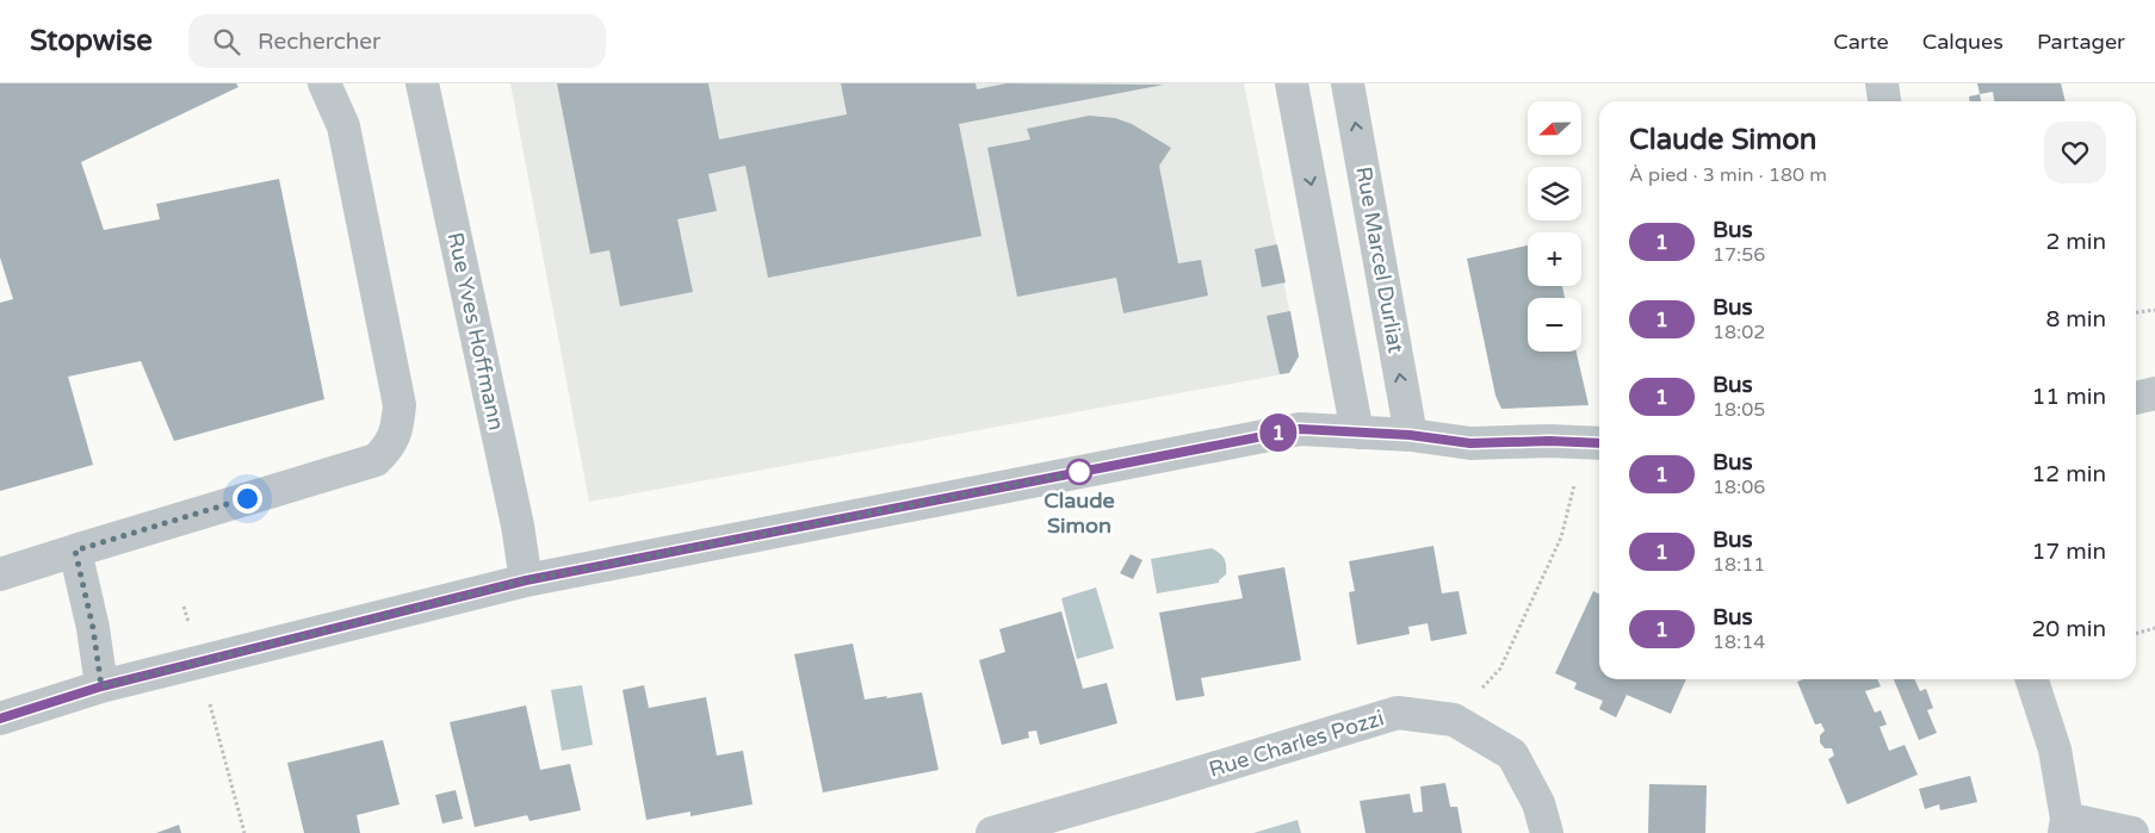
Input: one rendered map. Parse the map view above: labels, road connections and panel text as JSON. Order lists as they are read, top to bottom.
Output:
{
  "streets": {
    "street": ["Rue Marcel Durliat", "Rue Yves Hoffmann", "Rue Charles Pozzi"]
  },
  "places": ["Claude Simon"],
  "lines": ["bus line 1"],
  "north": "left",
  "page": {
    "header": "Stopwise",
    "search": "Rechercher",
    "nav": ["Carte", "Calques", "Partager"],
    "on_map": "1",
    "map_buttons": ["+", "−"],
    "heading": ["Claude Simon", "À pied · 3 min · 180 m"],
    "list": [
      {
        "mark": "1",
        "name": "Bus",
        "note": "17:56",
        "value": "2 min"
      },
      {
        "mark": "1",
        "name": "Bus",
        "note": "18:02",
        "value": "8 min"
      },
      {
        "mark": "1",
        "name": "Bus",
        "note": "18:05",
        "value": "11 min"
      },
      {
        "mark": "1",
        "name": "Bus",
        "note": "18:06",
        "value": "12 min"
      },
      {
        "mark": "1",
        "name": "Bus",
        "note": "18:11",
        "value": "17 min"
      },
      {
        "mark": "1",
        "name": "Bus",
        "note": "18:14",
        "value": "20 min"
      }
    ]
  }
}
